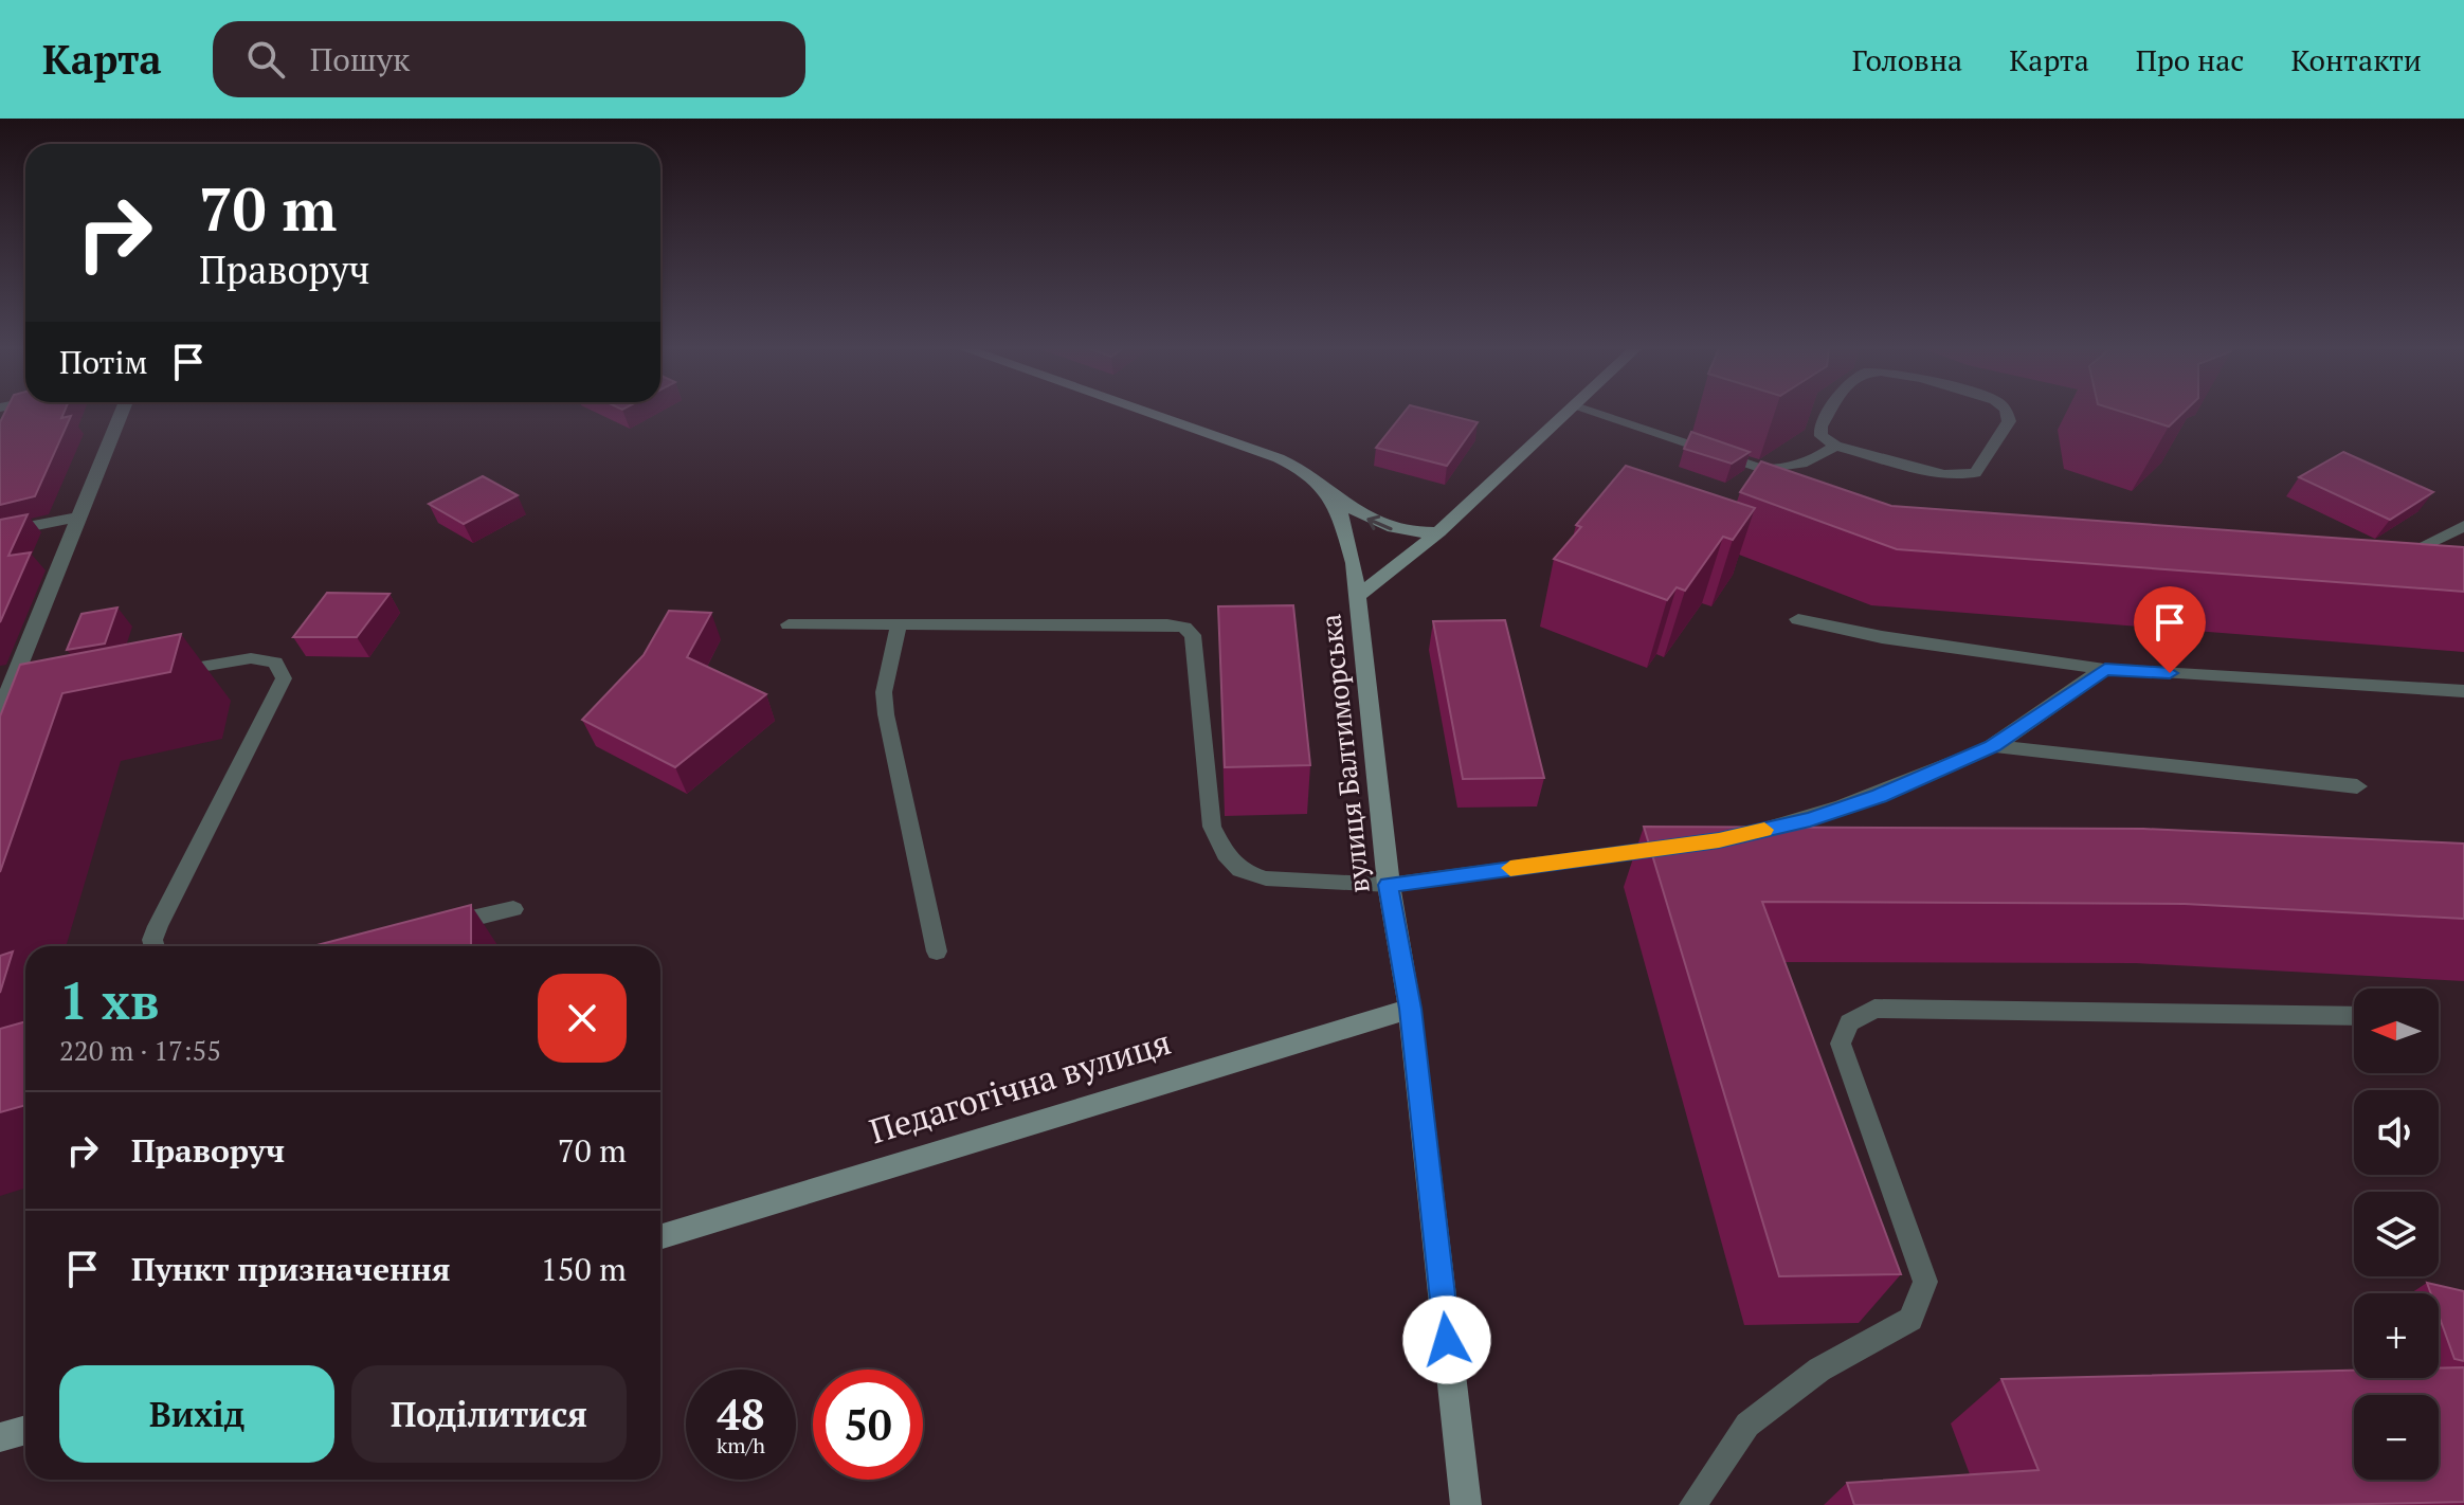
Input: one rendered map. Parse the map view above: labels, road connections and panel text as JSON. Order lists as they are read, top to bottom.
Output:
{
  "streets": {
    "main road": ["вулиця Балтиморська", "Педагогічна вулиця"]
  },
  "crossings": [
    ["вулиця Балтиморська", "Педагогічна вулиця"]
  ],
  "north": "left",
  "page": {
    "header": "Карта",
    "search": "Пошук",
    "nav": [
      "Головна",
      "Карта",
      "Про нас",
      "Контакти"
    ],
    "turn": ["70 m", "Праворуч"],
    "then": "Потім",
    "heading": ["1 хв", "220 m · 17:55"],
    "map_buttons": ["+", "−"],
    "list": [
      {
        "name": "Праворуч",
        "value": "70 m"
      },
      {
        "name": "Пункт призначення",
        "value": "150 m"
      }
    ],
    "buttons": ["Вихід", "Поділитися"],
    "speed": "48 km/h",
    "limit": "50"
  }
}
